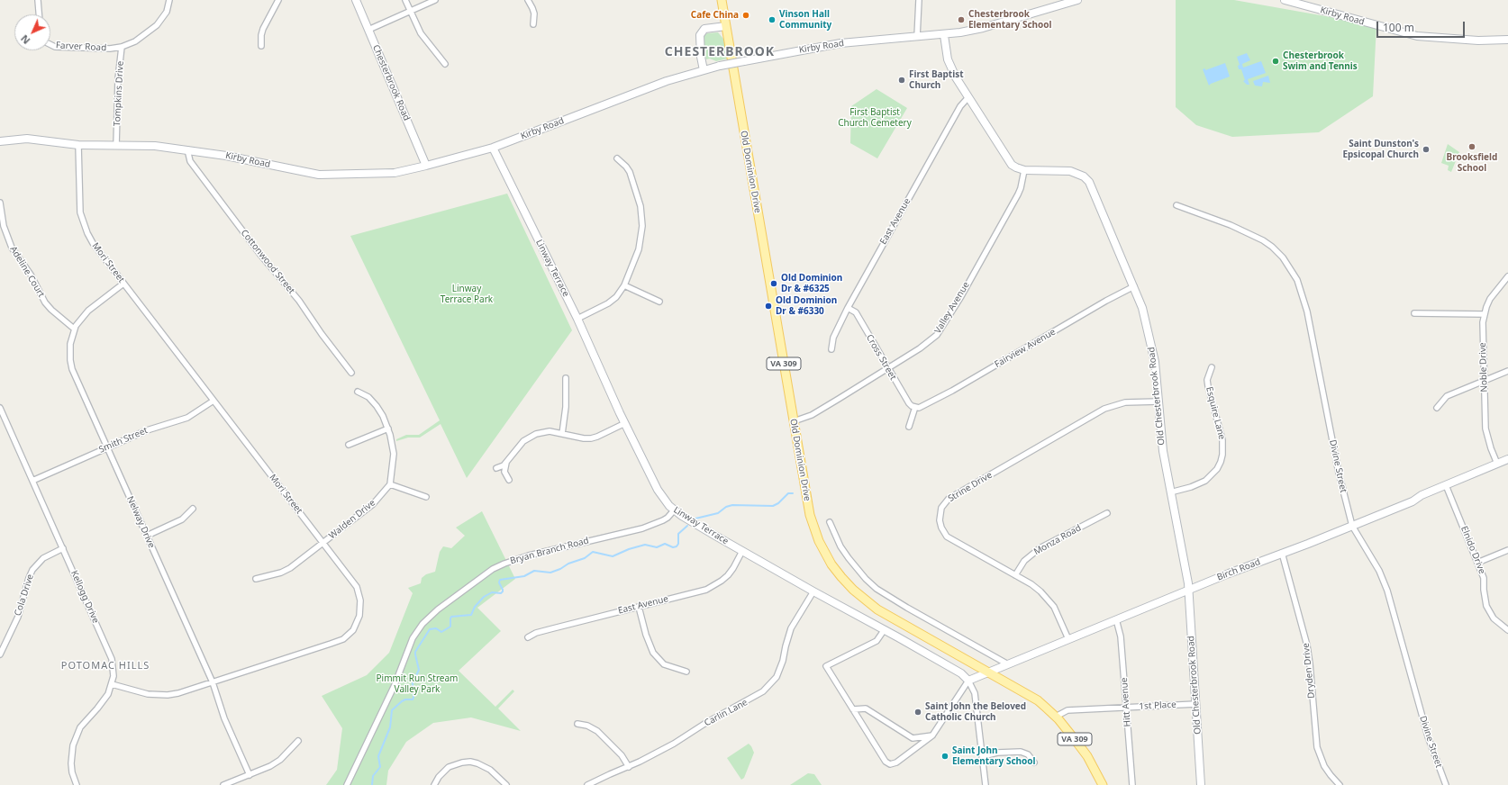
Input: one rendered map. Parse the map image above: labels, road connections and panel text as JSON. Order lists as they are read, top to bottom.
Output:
{
  "streets": {
    "main road": ["Old Dominion Drive", "VA 309"],
    "street": [
      "Kirby Road",
      "Farver Road",
      "Chesterbrook Road",
      "Tompkins Drive",
      "East Avenue",
      "Cottonwood Street",
      "Mori Street",
      "Linway Terrace",
      "Adeline Court",
      "Valley Avenue",
      "Fairview Avenue",
      "Cross Street",
      "Noble Drive",
      "Old Chesterbrook Road",
      "Esquire Lane",
      "Smith Street",
      "Divine Street",
      "Strine Drive",
      "Walden Drive",
      "Nelway Drive",
      "Monza Road",
      "Elnido Drive",
      "Bryan Branch Road",
      "Birch Road",
      "Cola Drive",
      "Kellogg Drive",
      "Dryden Drive",
      "Hitt Avenue",
      "1st Place",
      "Carlin Lane"
    ]
  },
  "crossings": [
    ["Kirby Road", "Chesterbrook Road"],
    ["Kirby Road", "Tompkins Drive"],
    ["Kirby Road", "Cottonwood Street"],
    ["Kirby Road", "Mori Street"],
    ["Kirby Road", "Linway Terrace"],
    ["Farver Road", "Tompkins Drive"],
    ["Old Dominion Drive", "Valley Avenue"],
    ["Old Dominion Drive", "Birch Road"],
    ["Old Dominion Drive", "1st Place"],
    ["East Avenue", "Linway Terrace"],
    ["East Avenue", "Cross Street"],
    ["Mori Street", "Smith Street"],
    ["Mori Street", "Walden Drive"],
    ["Mori Street", "Nelway Drive"],
    ["Mori Street", "Kellogg Drive"],
    ["Linway Terrace", "Bryan Branch Road"],
    ["Linway Terrace", "Birch Road"],
    ["Linway Terrace", "Carlin Lane"],
    ["Adeline Court", "Nelway Drive"],
    ["Valley Avenue", "Cross Street"],
    ["Valley Avenue", "Old Chesterbrook Road"],
    ["Fairview Avenue", "Cross Street"],
    ["Fairview Avenue", "Old Chesterbrook Road"],
    ["Noble Drive", "Birch Road"],
    ["Old Chesterbrook Road", "Esquire Lane"],
    ["Old Chesterbrook Road", "Strine Drive"],
    ["Old Chesterbrook Road", "Birch Road"],
    ["Old Chesterbrook Road", "1st Place"],
    ["Smith Street", "Nelway Drive"],
    ["Smith Street", "Kellogg Drive"],
    ["Divine Street", "Birch Road"],
    ["Strine Drive", "Monza Road"],
    ["Strine Drive", "Birch Road"],
    ["Elnido Drive", "Birch Road"],
    ["Birch Road", "Dryden Drive"],
    ["Birch Road", "Hitt Avenue"],
    ["Cola Drive", "Kellogg Drive"],
    ["Hitt Avenue", "1st Place"]
  ],
  "districts": ["CHESTERBROOK", "POTOMAC HILLS"],
  "parks": ["First Baptist Church Cemetery", "Linway Terrace Park", "Pimmit Run Stream Valley Park"],
  "places": [
    "Cafe China",
    "Vinson Hall Community",
    "Chesterbrook Elementary School",
    "Chesterbrook Swim and Tennis",
    "First Baptist Church",
    "Brooksfield School",
    "Saint Dunston's Epsicopal Church",
    "Old Dominion Dr & #6325",
    "Old Dominion Dr & #6330",
    "Saint John the Beloved Catholic Church",
    "Saint John Elementary School"
  ],
  "scale_bar": "100 m",
  "north": "bottom left"
}
